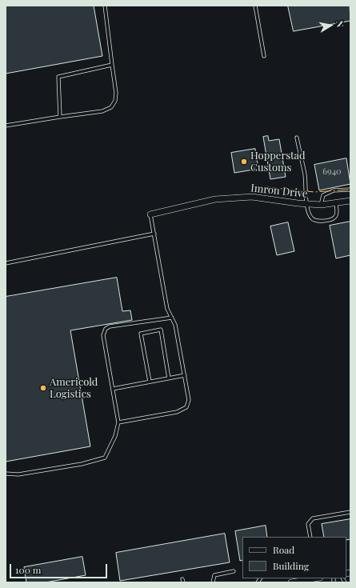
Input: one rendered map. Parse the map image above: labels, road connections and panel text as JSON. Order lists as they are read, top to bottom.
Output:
{
  "streets": {
    "street": ["Imron Drive"]
  },
  "places": ["Hopperstad Customs", "Americold Logistics"],
  "house_numbers": ["6940"],
  "legend": ["Road", "Building"],
  "scale_bar": "100 m",
  "north": "right"
}
